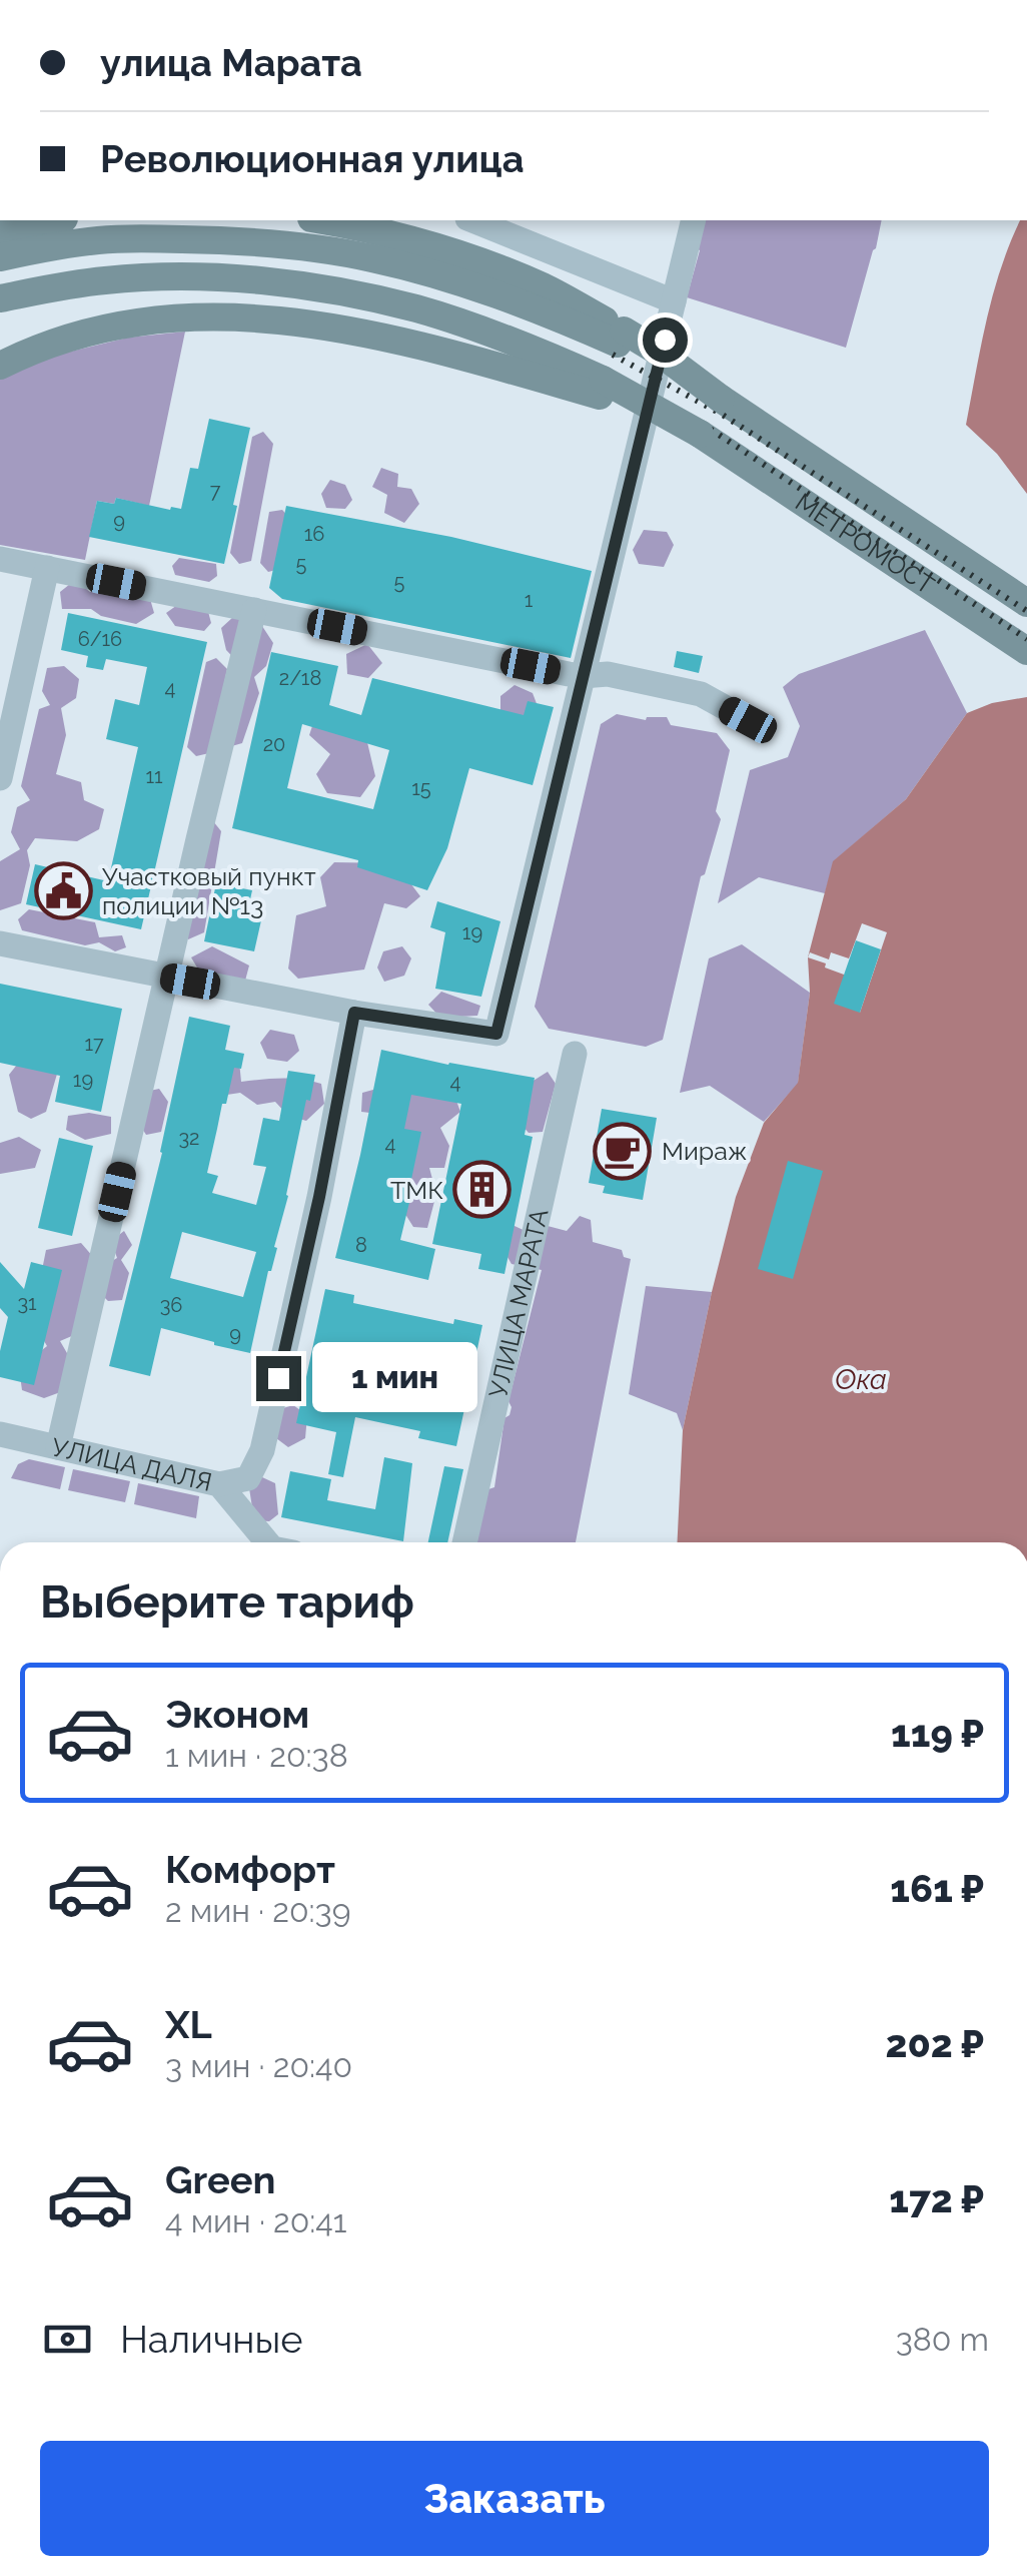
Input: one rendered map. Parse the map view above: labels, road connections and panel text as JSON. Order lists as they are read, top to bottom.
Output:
{
  "streets": {
    "main road": ["МЕТРОМОСТ"],
    "street": ["УЛИЦА МАРАТА", "УЛИЦА ДАЛЯ"]
  },
  "water": ["Ока"],
  "places": {
    "public building": ["Участковый пункт полиции №13"],
    "cafe": ["Мираж"],
    "building": ["ТМК"]
  },
  "house_numbers": [
    "7",
    "9",
    "16",
    "5",
    "5",
    "1",
    "6/16",
    "2/18",
    "4",
    "20",
    "11",
    "15",
    "19",
    "17",
    "19",
    "4",
    "32",
    "4",
    "8",
    "31",
    "36",
    "9"
  ],
  "page": {
    "banner": ["улица Марата", "Революционная улица"],
    "bubble": "1 мин",
    "heading": "Выберите тариф",
    "list": [
      {
        "name": "Эконом",
        "note": "1 мин · 20:38",
        "value": "119 ₽"
      },
      {
        "name": "Комфорт",
        "note": "2 мин · 20:39",
        "value": "161 ₽"
      },
      {
        "name": "XL",
        "note": "3 мин · 20:40",
        "value": "202 ₽"
      },
      {
        "name": "Green",
        "note": "4 мин · 20:41",
        "value": "172 ₽"
      }
    ],
    "pay": ["Наличные", "380 m"],
    "buttons": "Заказать"
  }
}
